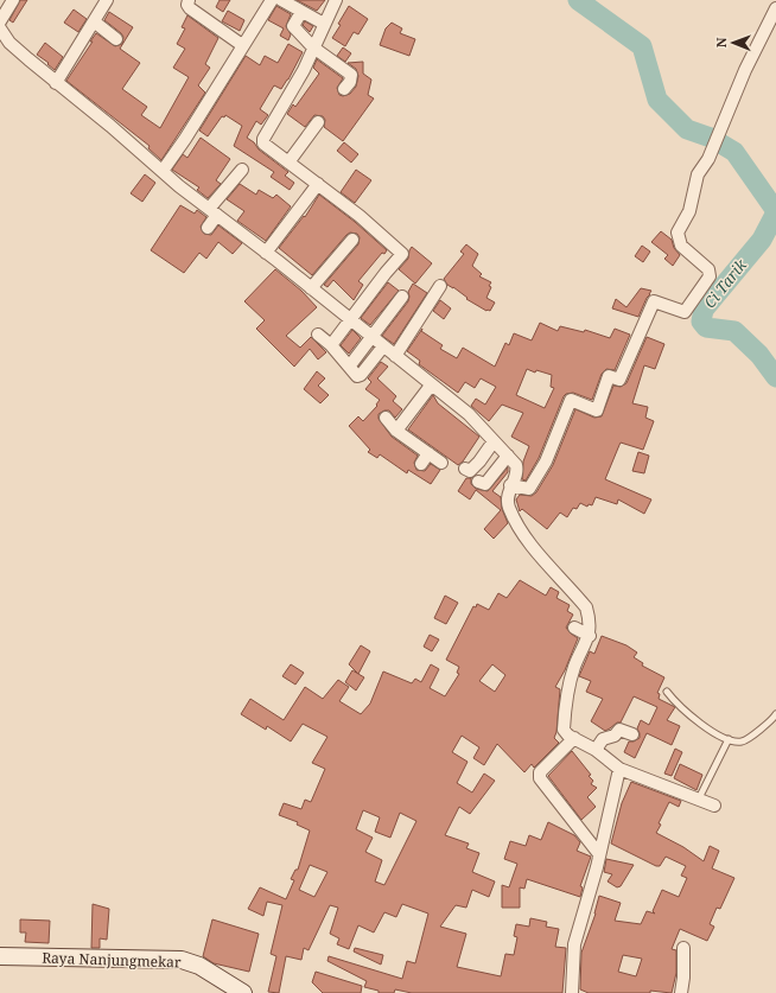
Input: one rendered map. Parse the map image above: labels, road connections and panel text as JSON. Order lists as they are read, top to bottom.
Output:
{
  "streets": {
    "street": ["Raya Nanjungmekar"]
  },
  "water": ["Ci Tarik"],
  "north": "left"
}
